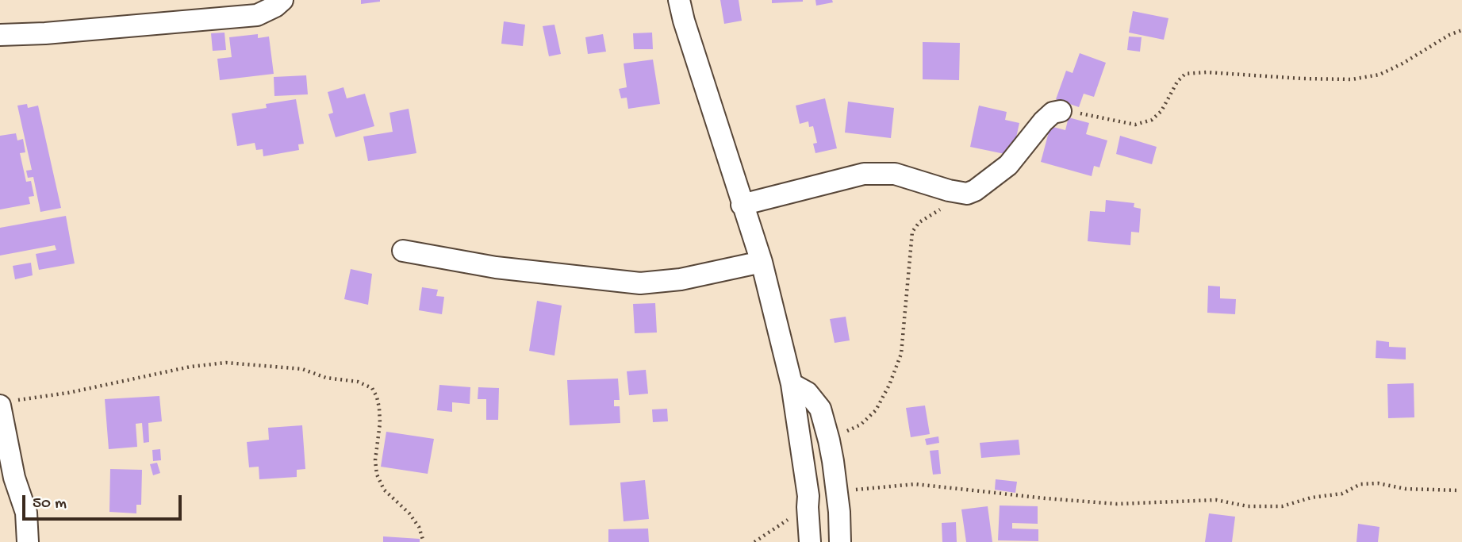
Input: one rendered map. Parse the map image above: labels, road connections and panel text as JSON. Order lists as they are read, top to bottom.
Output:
{
  "scale_bar": "50 m"
}
